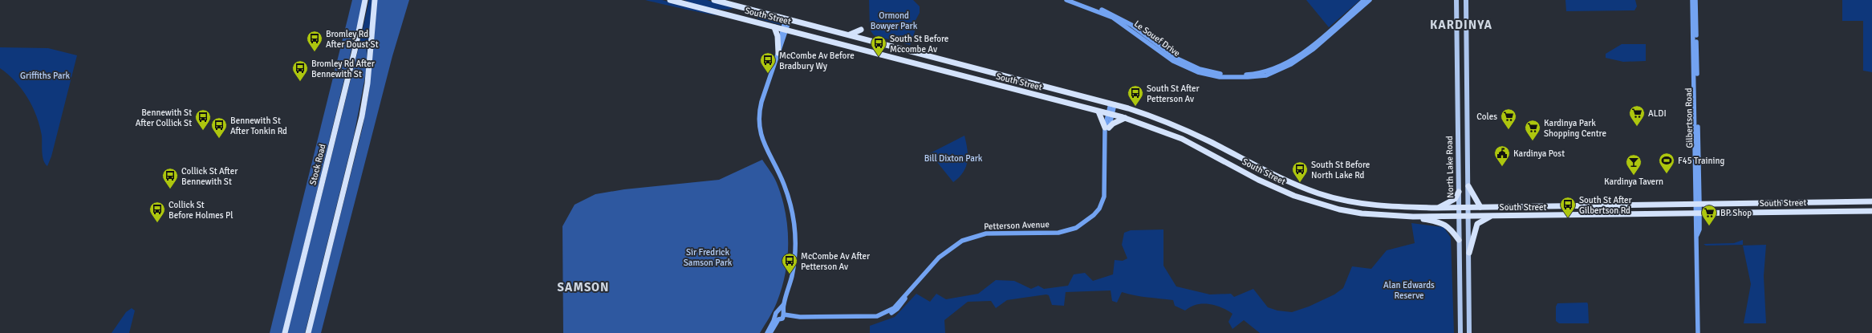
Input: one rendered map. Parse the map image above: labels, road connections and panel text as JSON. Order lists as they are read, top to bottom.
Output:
{
  "streets": {
    "highway": ["South Street", "Stock Road"],
    "main road": ["North Lake Road"],
    "street": ["Le Souef Drive", "Gilbertson Road", "Petterson Avenue"]
  },
  "crossings": [
    ["South Street", "Gilbertson Road"],
    ["South Street", "North Lake Road"],
    ["South Street", "Petterson Avenue"]
  ],
  "districts": ["KARDINYA", "SAMSON"],
  "parks": [
    "Ormond Bowyer Park",
    "Griffiths Park",
    "Bill Dixton Park",
    "Sir Fredrick Samson Park",
    "Alan Edwards Reserve"
  ],
  "places": {
    "bus stop": [
      "Bromley Rd After Doust St",
      "South St Before Mccombe Av",
      "McCombe Av Before Bradbury Wy",
      "Bromley Rd After Bennewith St",
      "South St After Petterson Av",
      "Bennewith St After Collick St",
      "Bennewith St After Tonkin Rd",
      "South St Before North Lake Rd",
      "Collick St After Bennewith St",
      "South St After Gilbertson Rd",
      "Collick St Before Holmes Pl",
      "McCombe Av After Petterson Av"
    ],
    "supermarket": [
      "ALDI",
      "Coles",
      "Kardinya Park Shopping Centre",
      "BP Shop"
    ],
    "public building": ["Kardinya Post"],
    "sports": ["F45 Training"],
    "bar": ["Kardinya Tavern"]
  }
}
